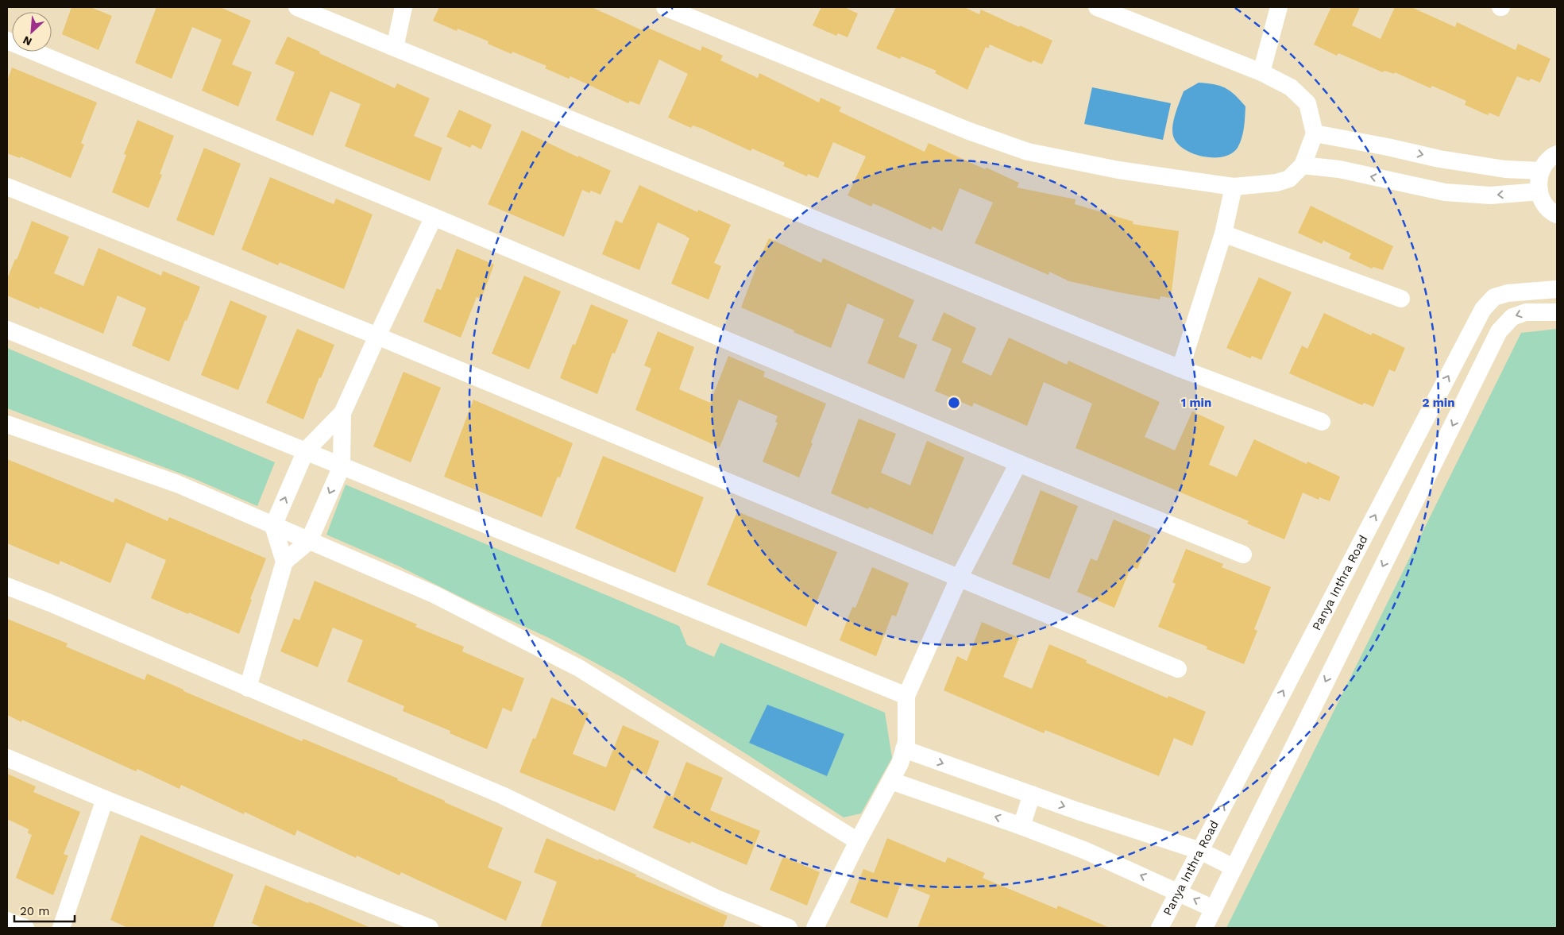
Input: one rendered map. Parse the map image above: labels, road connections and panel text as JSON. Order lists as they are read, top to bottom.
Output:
{
  "streets": {
    "street": ["Panya Inthra Road"]
  },
  "scale_bar": "20 m",
  "north": "bottom left",
  "rings": ["1 min", "2 min"]
}
